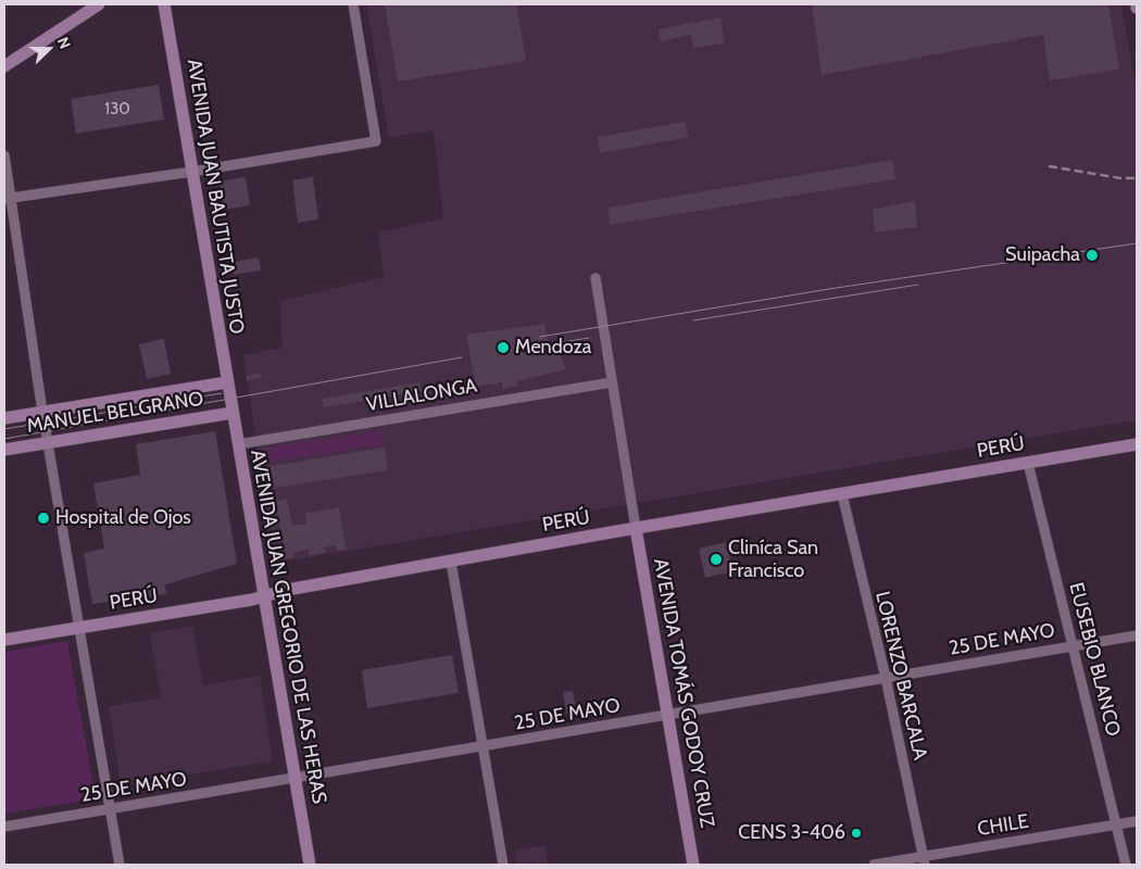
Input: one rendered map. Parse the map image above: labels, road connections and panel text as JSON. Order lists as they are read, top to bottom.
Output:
{
  "streets": {
    "main road": [
      "AVENIDA JUAN BAUTISTA JUSTO",
      "MANUEL BELGRANO",
      "PERÚ",
      "AVENIDA JUAN GREGORIO DE LAS HERAS",
      "AVENIDA TOMÁS GODOY CRUZ"
    ],
    "street": [
      "VILLALONGA",
      "25 DE MAYO",
      "EUSEBIO BLANCO",
      "LORENZO BARCALA",
      "CHILE"
    ]
  },
  "crossings": [
    ["AVENIDA JUAN BAUTISTA JUSTO", "MANUEL BELGRANO"],
    ["AVENIDA JUAN BAUTISTA JUSTO", "AVENIDA JUAN GREGORIO DE LAS HERAS"],
    ["VILLALONGA", "AVENIDA JUAN GREGORIO DE LAS HERAS"],
    ["MANUEL BELGRANO", "AVENIDA JUAN GREGORIO DE LAS HERAS"],
    ["PERÚ", "AVENIDA JUAN GREGORIO DE LAS HERAS"],
    ["PERÚ", "EUSEBIO BLANCO"],
    ["PERÚ", "LORENZO BARCALA"],
    ["PERÚ", "AVENIDA TOMÁS GODOY CRUZ"],
    ["AVENIDA JUAN GREGORIO DE LAS HERAS", "25 DE MAYO"],
    ["25 DE MAYO", "EUSEBIO BLANCO"],
    ["25 DE MAYO", "LORENZO BARCALA"],
    ["25 DE MAYO", "AVENIDA TOMÁS GODOY CRUZ"],
    ["EUSEBIO BLANCO", "CHILE"],
    ["LORENZO BARCALA", "CHILE"]
  ],
  "places": [
    "Suipacha",
    "Mendoza",
    "Hospital de Ojos",
    "Cliníca San Francisco",
    "CENS 3-406"
  ],
  "house_numbers": ["130"],
  "north": "right"
}
